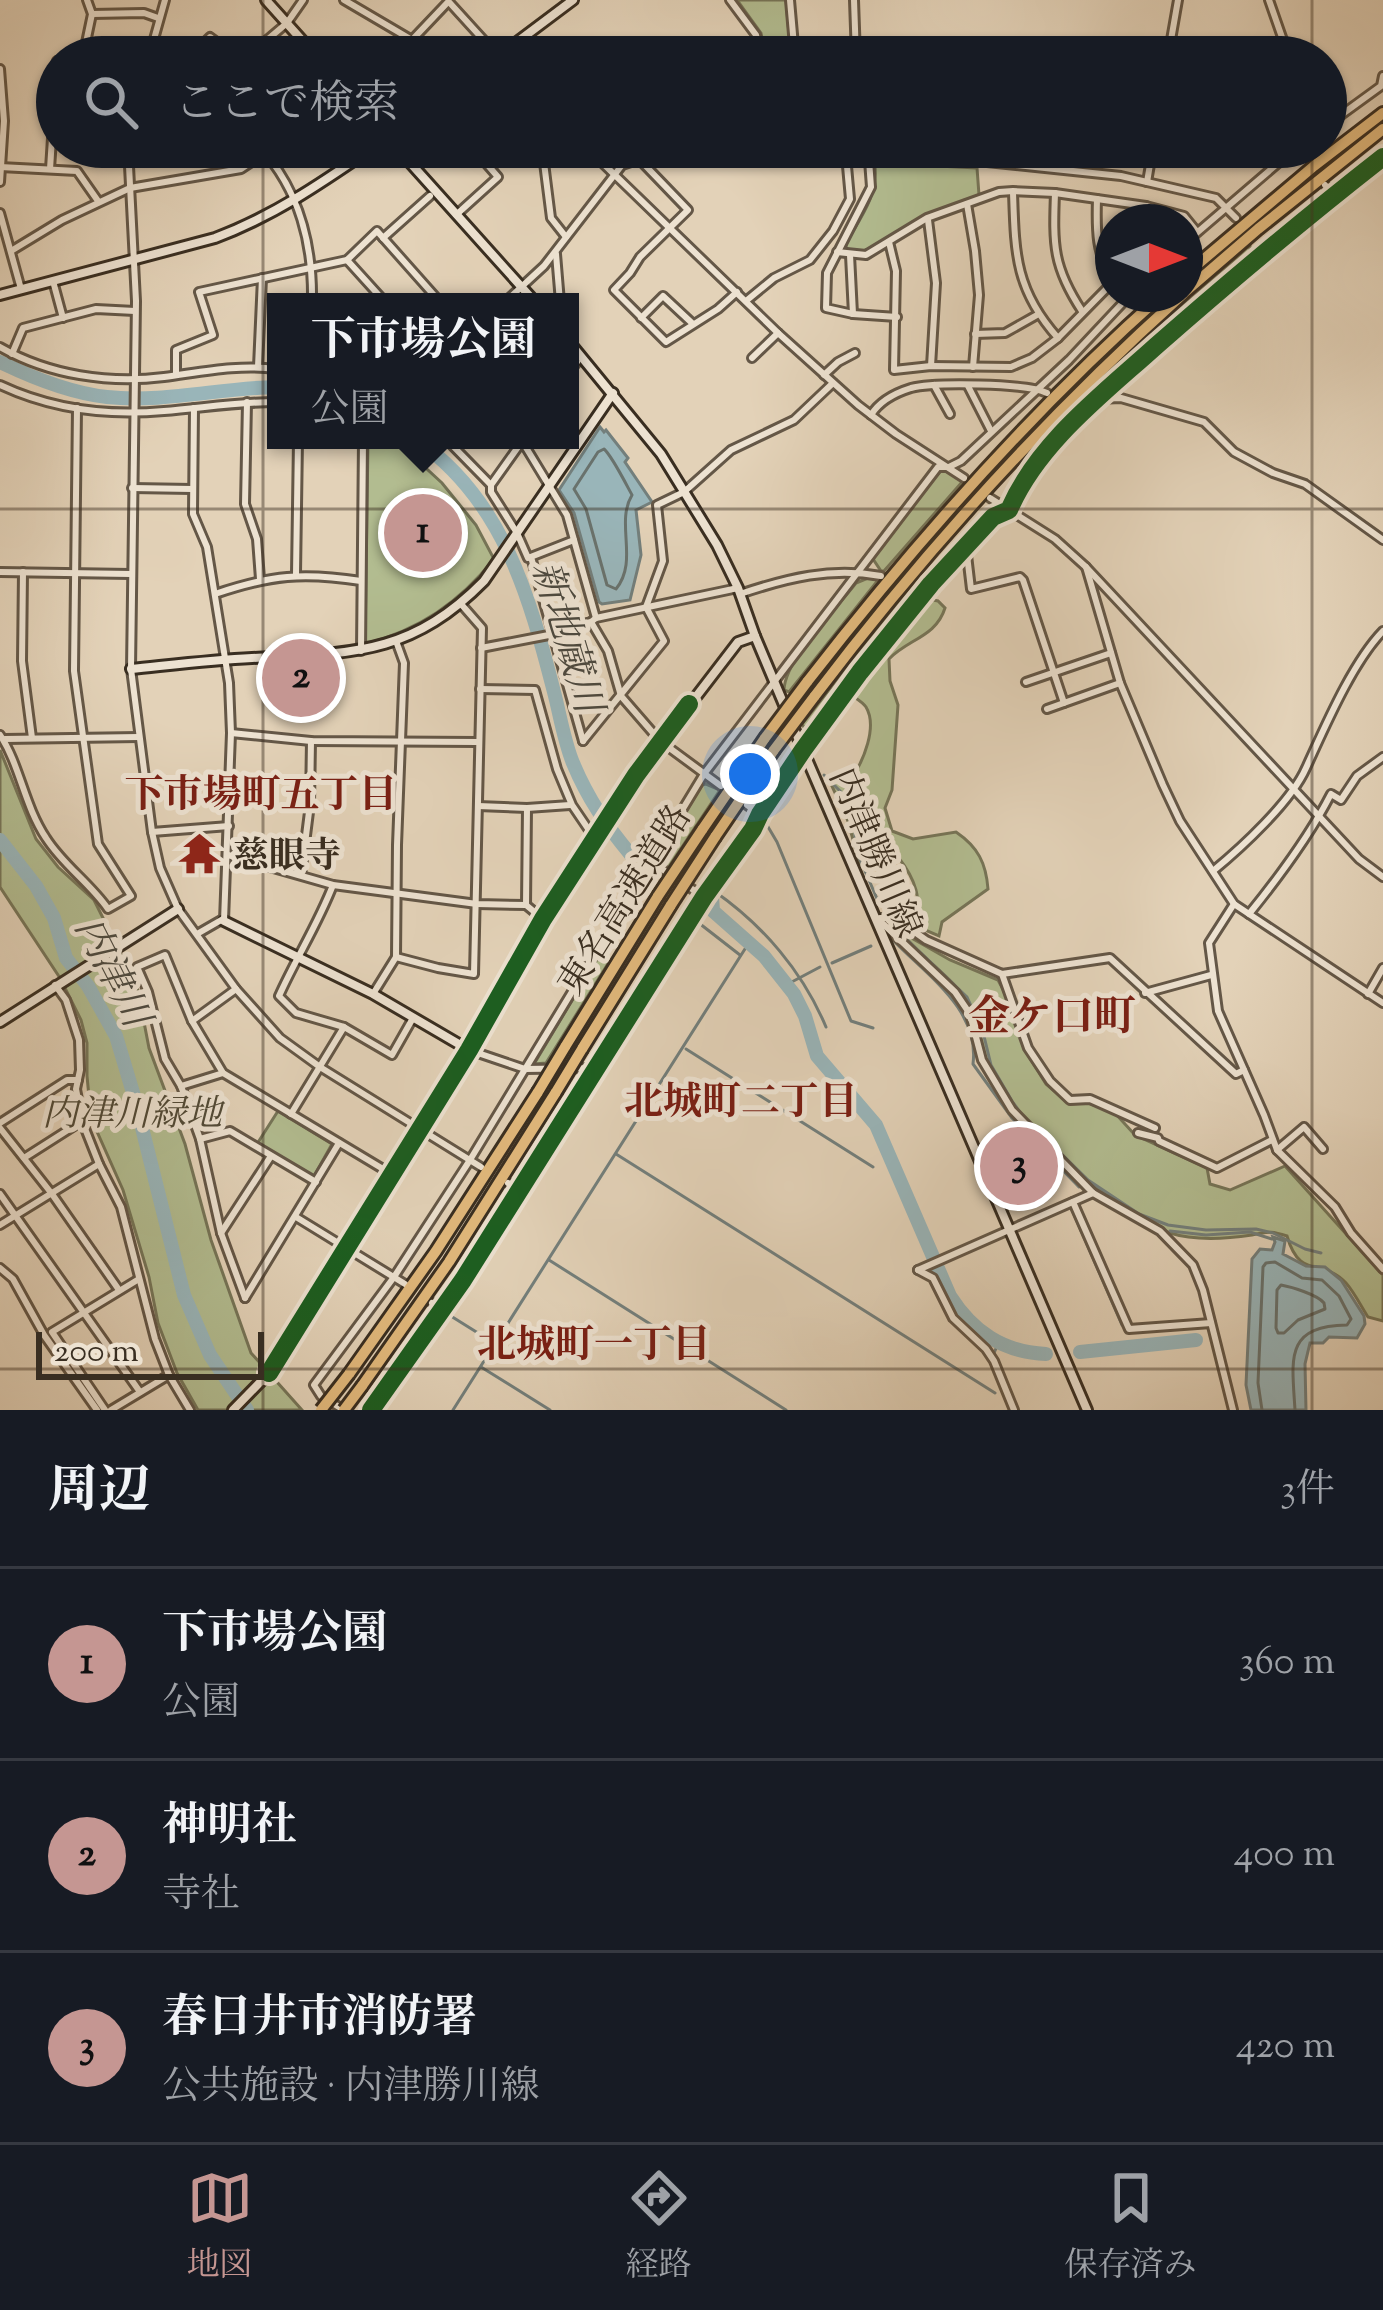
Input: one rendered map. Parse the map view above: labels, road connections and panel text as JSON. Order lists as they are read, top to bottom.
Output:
{
  "streets": {
    "highway": ["東名高速道路"],
    "street": ["内津勝川線"]
  },
  "districts": [
    "下市場町五丁目",
    "金ケ口町",
    "北城町二丁目",
    "北城町一丁目"
  ],
  "water": ["新地蔵川", "内津川"],
  "parks": ["内津川緑地"],
  "places": {
    "temple": ["慈眼寺"]
  },
  "scale_bar": "200 m",
  "north": "right",
  "page": {
    "search": "ここで検索",
    "popup": ["下市場公園", "公園"],
    "pins": ["1", "2", "3"],
    "scale": "200 m",
    "heading": ["周辺", "3件"],
    "list": [
      {
        "mark": "1",
        "name": "下市場公園",
        "note": "公園",
        "value": "360 m"
      },
      {
        "mark": "2",
        "name": "神明社",
        "note": "寺社",
        "value": "400 m"
      },
      {
        "mark": "3",
        "name": "春日井市消防署",
        "note": "公共施設 · 内津勝川線",
        "value": "420 m"
      }
    ],
    "nav": ["地図", "経路", "保存済み"]
  }
}
